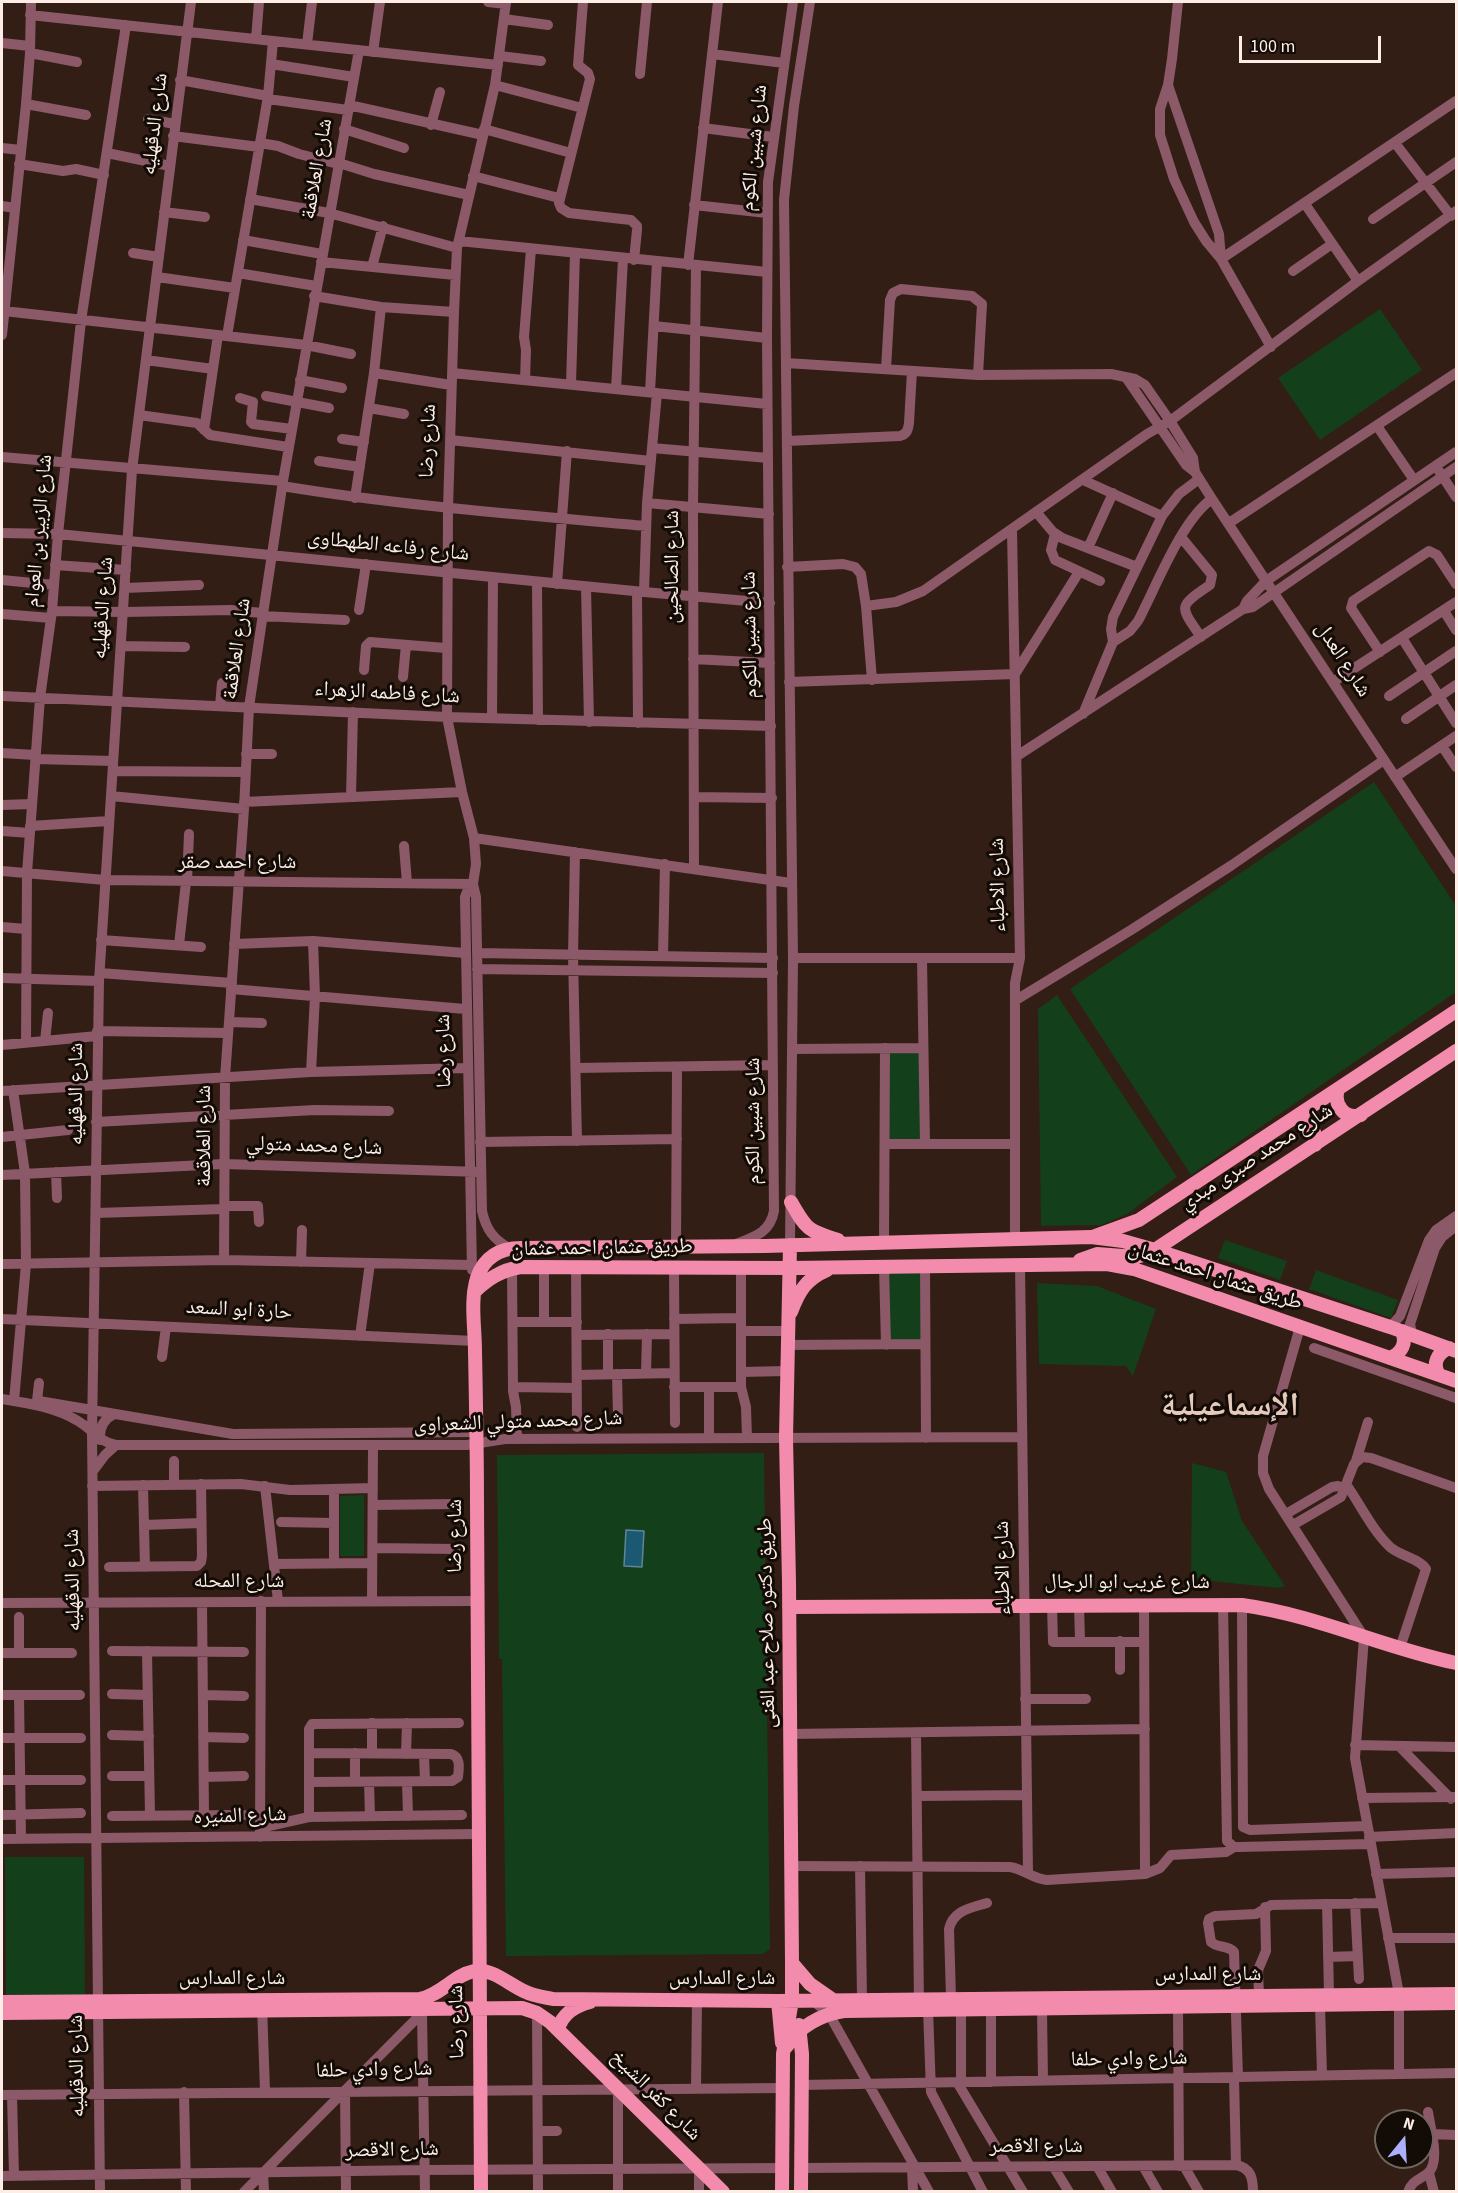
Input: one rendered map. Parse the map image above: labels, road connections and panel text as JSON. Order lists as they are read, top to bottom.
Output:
{
  "streets": {
    "main road": [
      "شارع رضا",
      "شارع محمد صبرى مبدي",
      "طريق عثمان احمد عثمان",
      "شارع غريب ابو الرجال",
      "طريق دكتور صلاح عبد الغنى",
      "شارع المدارس",
      "شارع كفر الشيخ"
    ],
    "street": [
      "شارع الدقهليه",
      "شارع شبين الكوم",
      "شارع العلاقمة",
      "شارع الزبير بن العوام",
      "شارع رفاعه الطهطاوى",
      "شارع الصالحين",
      "شارع العدل",
      "شارع فاطمه الزهراء",
      "شارع احمد صقر",
      "شارع الاطباء",
      "شارع محمد متولي",
      "حارة ابو السعد",
      "شارع محمد متولي الشعراوى",
      "شارع المحله",
      "شارع المنيره",
      "شارع وادي حلفا",
      "شارع الاقصر"
    ]
  },
  "crossings": [
    ["شارع الدقهليه", "شارع رفاعه الطهطاوى"],
    ["شارع الدقهليه", "شارع فاطمه الزهراء"],
    ["شارع الدقهليه", "شارع احمد صقر"],
    ["شارع الدقهليه", "شارع محمد متولي"],
    ["شارع الدقهليه", "حارة ابو السعد"],
    ["شارع الدقهليه", "شارع محمد متولي الشعراوى"],
    ["شارع الدقهليه", "شارع المحله"],
    ["شارع الدقهليه", "شارع المنيره"],
    ["شارع الدقهليه", "شارع المدارس"],
    ["شارع الدقهليه", "شارع وادي حلفا"],
    ["شارع الدقهليه", "شارع الاقصر"],
    ["شارع شبين الكوم", "شارع رفاعه الطهطاوى"],
    ["شارع شبين الكوم", "شارع فاطمه الزهراء"],
    ["شارع شبين الكوم", "طريق عثمان احمد عثمان"],
    ["شارع العلاقمة", "شارع رفاعه الطهطاوى"],
    ["شارع العلاقمة", "شارع فاطمه الزهراء"],
    ["شارع العلاقمة", "شارع احمد صقر"],
    ["شارع العلاقمة", "شارع محمد متولي"],
    ["شارع رضا", "شارع رفاعه الطهطاوى"],
    ["شارع رضا", "شارع فاطمه الزهراء"],
    ["شارع رضا", "شارع احمد صقر"],
    ["شارع رضا", "شارع محمد متولي"],
    ["شارع رضا", "طريق عثمان احمد عثمان"],
    ["شارع رضا", "حارة ابو السعد"],
    ["شارع رضا", "شارع محمد متولي الشعراوى"],
    ["شارع رضا", "شارع المحله"],
    ["شارع رضا", "شارع المنيره"],
    ["شارع رضا", "شارع المدارس"],
    ["شارع رضا", "شارع وادي حلفا"],
    ["شارع رضا", "شارع الاقصر"],
    ["شارع الزبير بن العوام", "شارع رفاعه الطهطاوى"],
    ["شارع الزبير بن العوام", "شارع فاطمه الزهراء"],
    ["شارع الزبير بن العوام", "شارع احمد صقر"],
    ["شارع رفاعه الطهطاوى", "شارع الصالحين"],
    ["شارع الصالحين", "شارع فاطمه الزهراء"],
    ["شارع الاطباء", "طريق عثمان احمد عثمان"],
    ["شارع الاطباء", "شارع محمد متولي الشعراوى"],
    ["شارع الاطباء", "شارع غريب ابو الرجال"],
    ["شارع محمد صبرى مبدي", "طريق عثمان احمد عثمان"],
    ["طريق عثمان احمد عثمان", "طريق دكتور صلاح عبد الغنى"],
    ["شارع محمد متولي الشعراوى", "طريق دكتور صلاح عبد الغنى"],
    ["شارع غريب ابو الرجال", "طريق دكتور صلاح عبد الغنى"],
    ["طريق دكتور صلاح عبد الغنى", "شارع المدارس"],
    ["طريق دكتور صلاح عبد الغنى", "شارع وادي حلفا"],
    ["طريق دكتور صلاح عبد الغنى", "شارع الاقصر"],
    ["شارع المدارس", "شارع كفر الشيخ"],
    ["شارع وادي حلفا", "شارع كفر الشيخ"],
    ["شارع كفر الشيخ", "شارع الاقصر"]
  ],
  "districts": ["الإسماعيلية"],
  "scale_bar": "100 m",
  "north": "top"
}
